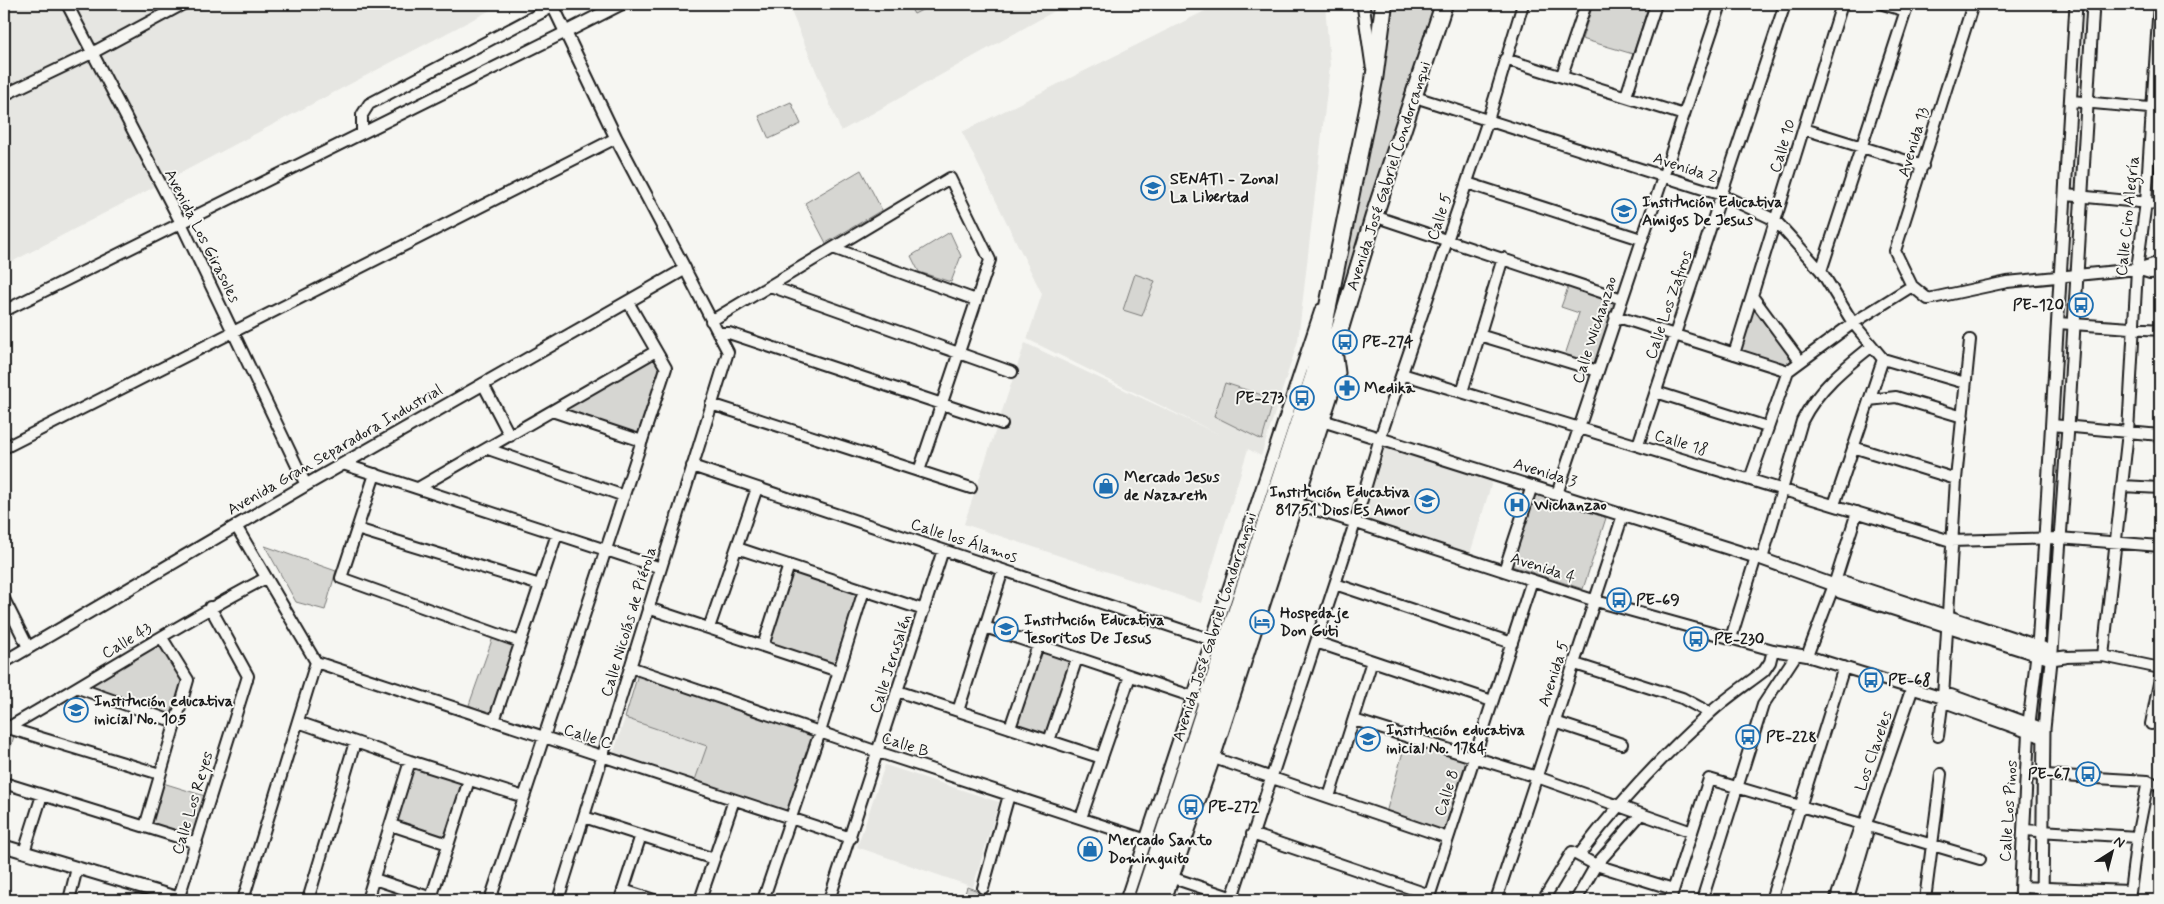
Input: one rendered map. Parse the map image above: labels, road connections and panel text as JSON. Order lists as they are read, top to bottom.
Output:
{
  "streets": {
    "highway": ["Avenida José Gabriel Condorcanqui"],
    "street": [
      "Avenida 13",
      "Calle 10",
      "Avenida 2",
      "Calle Ciro Alegría",
      "Calle 5",
      "Avenida Los Girasoles",
      "Calle Los Zafiros",
      "Calle Wichanzao",
      "Calle 18",
      "Avenida Gran Separadora Industrial",
      "Avenida 3",
      "Calle los Álamos",
      "Avenida 4",
      "Calle Nicolás de Piérola",
      "Calle 43",
      "Calle Jerusalén",
      "Avenida 5",
      "Calle C",
      "Calle B",
      "Los Claveles",
      "Calle 8",
      "Calle Los Reyes",
      "Calle Los Pinos"
    ]
  },
  "crossings": [
    ["Calle 10", "Avenida 2"],
    ["Avenida 2", "Avenida José Gabriel Condorcanqui"],
    ["Avenida 2", "Calle 5"],
    ["Avenida 2", "Calle Los Zafiros"],
    ["Avenida 2", "Calle Wichanzao"],
    ["Avenida José Gabriel Condorcanqui", "Avenida 3"],
    ["Avenida José Gabriel Condorcanqui", "Calle los Álamos"],
    ["Avenida José Gabriel Condorcanqui", "Avenida 4"],
    ["Avenida José Gabriel Condorcanqui", "Calle B"],
    ["Calle Ciro Alegría", "Calle 18"],
    ["Calle 5", "Calle 18"],
    ["Calle 5", "Avenida 3"],
    ["Calle 5", "Avenida 4"],
    ["Avenida Los Girasoles", "Avenida Gran Separadora Industrial"],
    ["Calle Los Zafiros", "Calle 18"],
    ["Calle Wichanzao", "Calle 18"],
    ["Calle Wichanzao", "Avenida 3"],
    ["Calle 18", "Calle Los Pinos"],
    ["Avenida 3", "Avenida 5"],
    ["Avenida 3", "Calle Los Pinos"],
    ["Calle los Álamos", "Calle Nicolás de Piérola"],
    ["Calle los Álamos", "Calle Jerusalén"],
    ["Avenida 4", "Avenida 5"],
    ["Avenida 4", "Los Claveles"],
    ["Avenida 4", "Calle 8"],
    ["Avenida 4", "Calle Los Pinos"],
    ["Calle Nicolás de Piérola", "Calle C"],
    ["Calle Nicolás de Piérola", "Calle B"],
    ["Calle 43", "Calle Los Reyes"],
    ["Calle Jerusalén", "Calle C"],
    ["Calle Jerusalén", "Calle B"]
  ],
  "places": {
    "school or university": [
      "SENATI - Zonal La Libertad",
      "Institución Educativa Amigos De Jesus",
      "Institución Educativa 81751 Dios Es Amor",
      "Institución Educativa Tesoritos De Jesus",
      "Institución educativa inicial No. 105",
      "Institución educativa inicial No. 1784"
    ],
    "bus stop": [
      "PE-120",
      "PE-274",
      "PE-273",
      "PE-69",
      "PE-230",
      "PE-68",
      "PE-228",
      "PE-67",
      "PE-272"
    ],
    "pharmacy": ["Medika"],
    "shop": ["Mercado Jesus de Nazareth", "Mercado Santo Dominguito"],
    "hospital": ["Wichanzao"],
    "hotel": ["Hospedaje Don Guti"]
  },
  "north": "top right"
}
